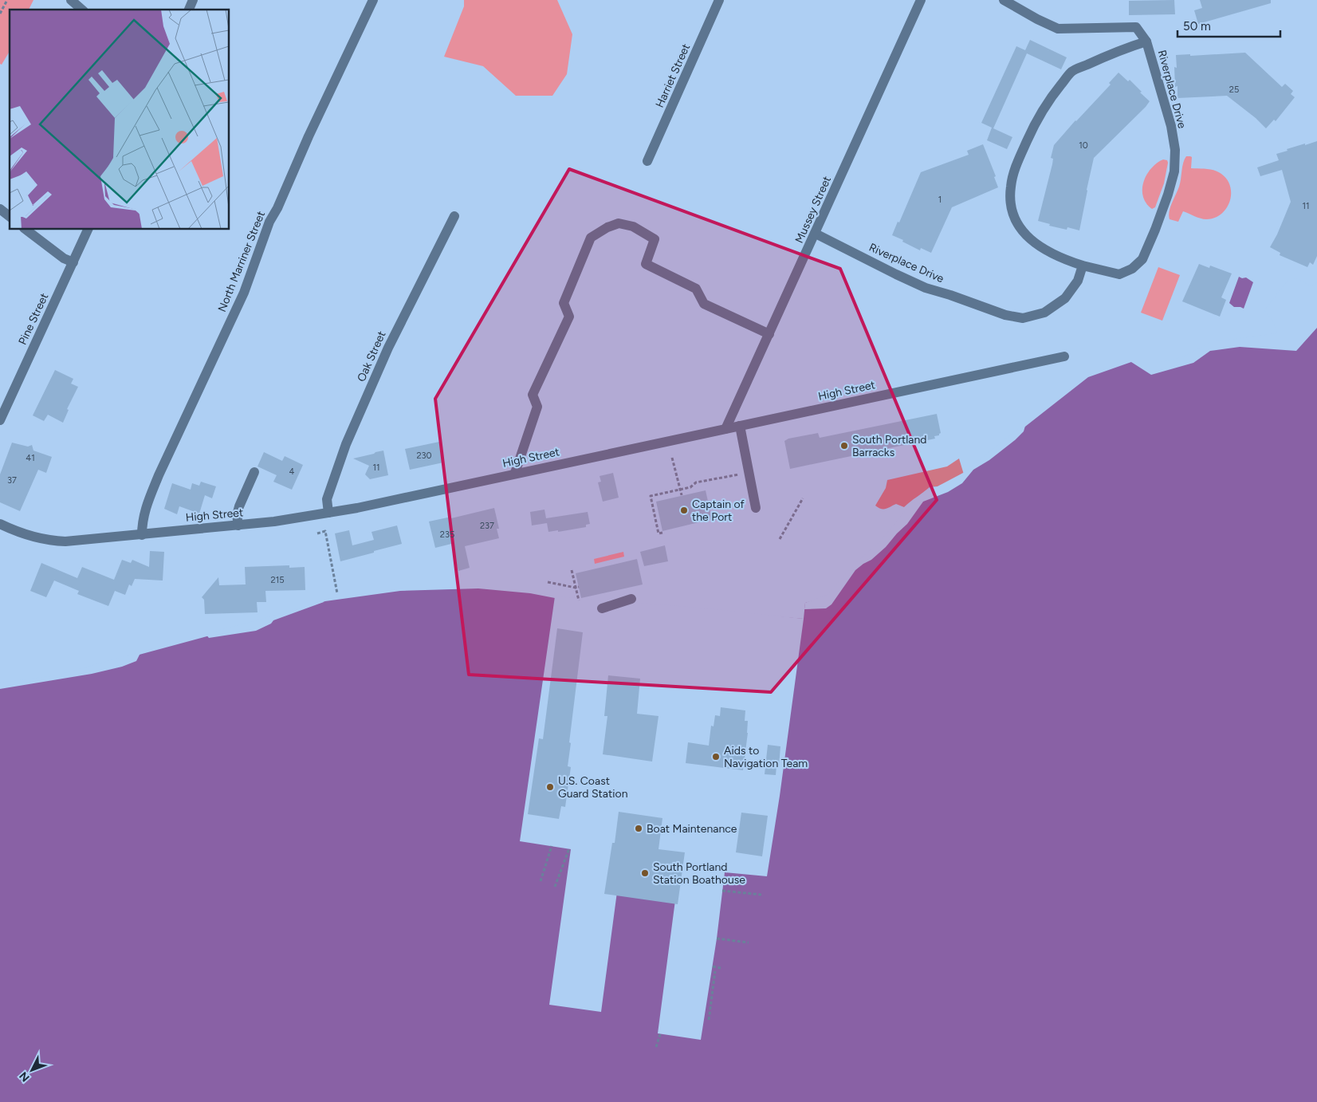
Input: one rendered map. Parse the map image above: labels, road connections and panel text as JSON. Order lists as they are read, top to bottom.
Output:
{
  "streets": {
    "street": [
      "Harriet Street",
      "Riverplace Drive",
      "Mussey Street",
      "North Marriner Street",
      "Pine Street",
      "Oak Street",
      "High Street"
    ]
  },
  "crossings": [
    ["Riverplace Drive", "Mussey Street"],
    ["Mussey Street", "High Street"],
    ["North Marriner Street", "High Street"],
    ["Oak Street", "High Street"]
  ],
  "places": [
    "South Portland Barracks",
    "Captain of the Port",
    "Aids to Navigation Team",
    "U.S. Coast Guard Station",
    "Boat Maintenance",
    "South Portland Station Boathouse"
  ],
  "house_numbers": [
    "25",
    "10",
    "1",
    "11",
    "230",
    "41",
    "11",
    "4",
    "37",
    "237",
    "235",
    "215"
  ],
  "scale_bar": "50 m",
  "north": "bottom left"
}
